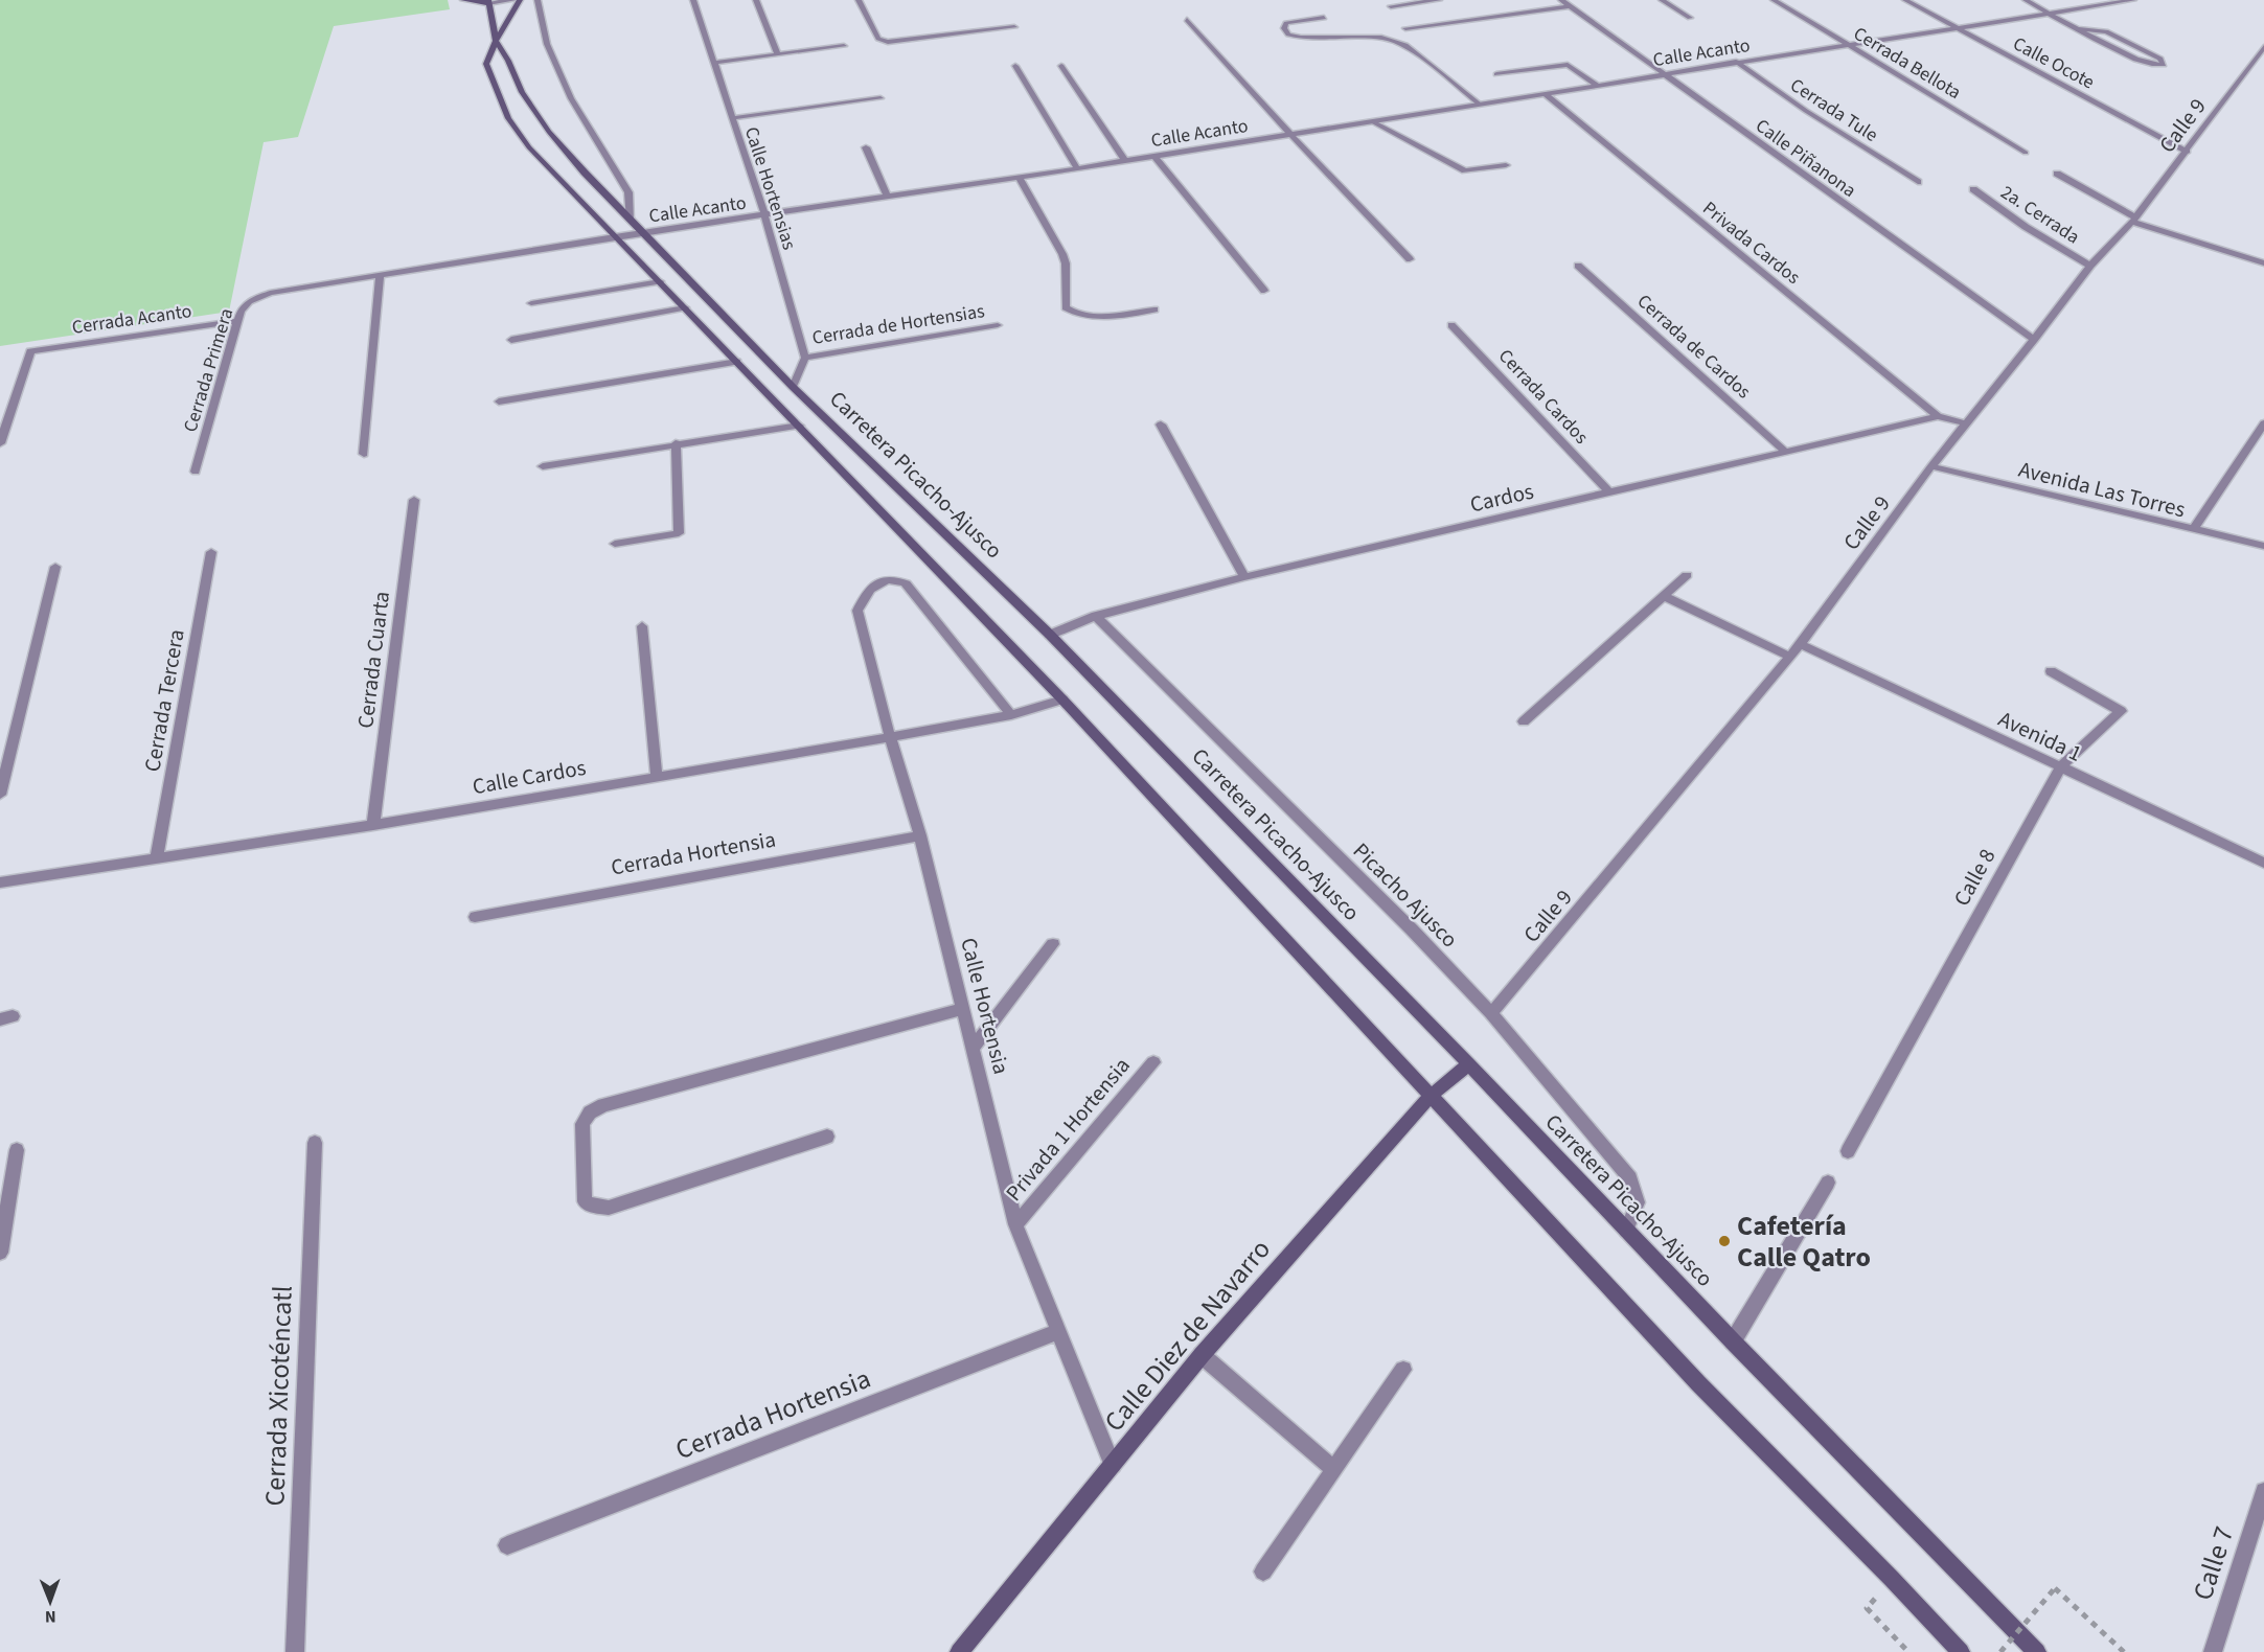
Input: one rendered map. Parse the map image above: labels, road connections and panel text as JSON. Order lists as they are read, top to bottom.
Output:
{
  "streets": {
    "main road": ["Carretera Picacho-Ajusco", "Calle Diez de Navarro"],
    "street": [
      "Calle Acanto",
      "Cerrada Bellota",
      "Calle Ocote",
      "Cerrada Tule",
      "Calle 9",
      "Calle Piñanona",
      "Calle Hortensias",
      "2a. Cerrada",
      "Privada Cardos",
      "Cerrada Acanto",
      "Cerrada de Hortensias",
      "Cerrada de Cardos",
      "Cerrada Primera",
      "Cerrada Cardos",
      "Avenida Las Torres",
      "Cardos",
      "Cerrada Cuarta",
      "Cerrada Tercera",
      "Avenida 1",
      "Calle Cardos",
      "Cerrada Hortensia",
      "Calle 8",
      "Picacho Ajusco",
      "Calle Hortensia",
      "Privada 1 Hortensia",
      "Cerrada Xicoténcatl",
      "Calle 7"
    ]
  },
  "crossings": [
    ["Calle Acanto", "Cerrada Bellota"],
    ["Calle Acanto", "Calle Ocote"],
    ["Calle Acanto", "Cerrada Tule"],
    ["Calle Acanto", "Calle Piñanona"],
    ["Calle Acanto", "Calle Hortensias"],
    ["Calle Acanto", "Privada Cardos"],
    ["Calle Acanto", "Cerrada Primera"],
    ["Calle Acanto", "Carretera Picacho-Ajusco"],
    ["Calle Ocote", "Calle 9"],
    ["Calle 9", "Calle Piñanona"],
    ["Calle 9", "2a. Cerrada"],
    ["Calle 9", "Avenida Las Torres"],
    ["Calle 9", "Cardos"],
    ["Calle 9", "Avenida 1"],
    ["Calle 9", "Picacho Ajusco"],
    ["Calle Hortensias", "Cerrada de Hortensias"],
    ["Privada Cardos", "Cardos"],
    ["Cerrada Acanto", "Cerrada Primera"],
    ["Cerrada de Cardos", "Cardos"],
    ["Cerrada Cardos", "Cardos"],
    ["Carretera Picacho-Ajusco", "Cardos"],
    ["Carretera Picacho-Ajusco", "Calle Cardos"],
    ["Carretera Picacho-Ajusco", "Picacho Ajusco"],
    ["Carretera Picacho-Ajusco", "Calle Diez de Navarro"],
    ["Cardos", "Picacho Ajusco"],
    ["Cerrada Cuarta", "Calle Cardos"],
    ["Cerrada Tercera", "Calle Cardos"],
    ["Avenida 1", "Calle 8"],
    ["Calle Cardos", "Calle Hortensia"],
    ["Cerrada Hortensia", "Calle Hortensia"],
    ["Calle Hortensia", "Privada 1 Hortensia"],
    ["Calle Hortensia", "Calle Diez de Navarro"]
  ],
  "places": ["Cafetería Calle Qatro"],
  "north": "bottom"
}
